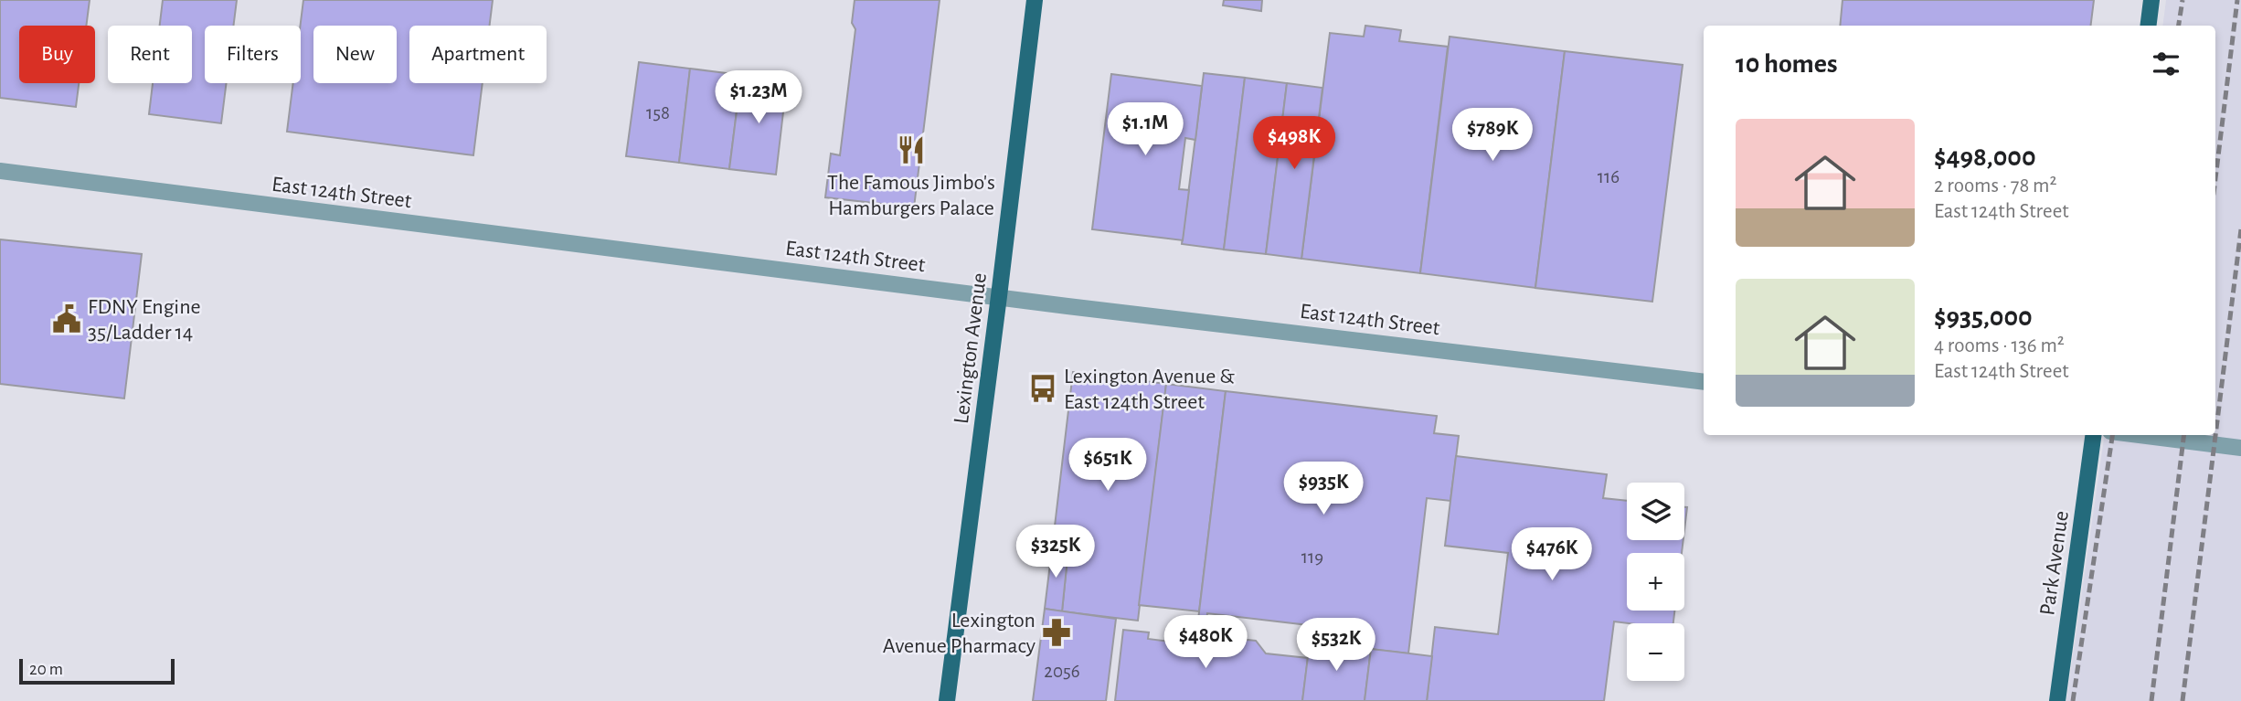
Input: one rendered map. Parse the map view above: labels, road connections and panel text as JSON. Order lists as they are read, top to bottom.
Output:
{
  "streets": {
    "main road": ["Lexington Avenue", "Park Avenue"],
    "street": ["East 124th Street"]
  },
  "crossings": [
    ["East 124th Street", "Lexington Avenue"]
  ],
  "places": {
    "restaurant": ["The Famous Jimbo's Hamburgers Palace"],
    "public building": ["FDNY Engine 35/Ladder 14"],
    "bus stop": ["Lexington Avenue & East 124th Street"],
    "pharmacy": ["Lexington Avenue Pharmacy"]
  },
  "house_numbers": [
    "158",
    "116",
    "119",
    "2056"
  ],
  "scale_bar": "20 m",
  "page": {
    "chip": [
      "Buy",
      "Rent",
      "Filters",
      "New",
      "Apartment"
    ],
    "heading": "10 homes",
    "price": [
      "$1.23M",
      "$1.1M",
      "$789K",
      "$498K",
      "$651K",
      "$935K",
      "$325K",
      "$476K",
      "$480K",
      "$532K"
    ],
    "list": [
      {
        "name": "$498,000",
        "note": "2 rooms · 78 m² · East 124th Street"
      },
      {
        "name": "$935,000",
        "note": "4 rooms · 136 m² · East 124th Street"
      }
    ],
    "map_buttons": ["+", "−"],
    "scale": "20 m"
  }
}
